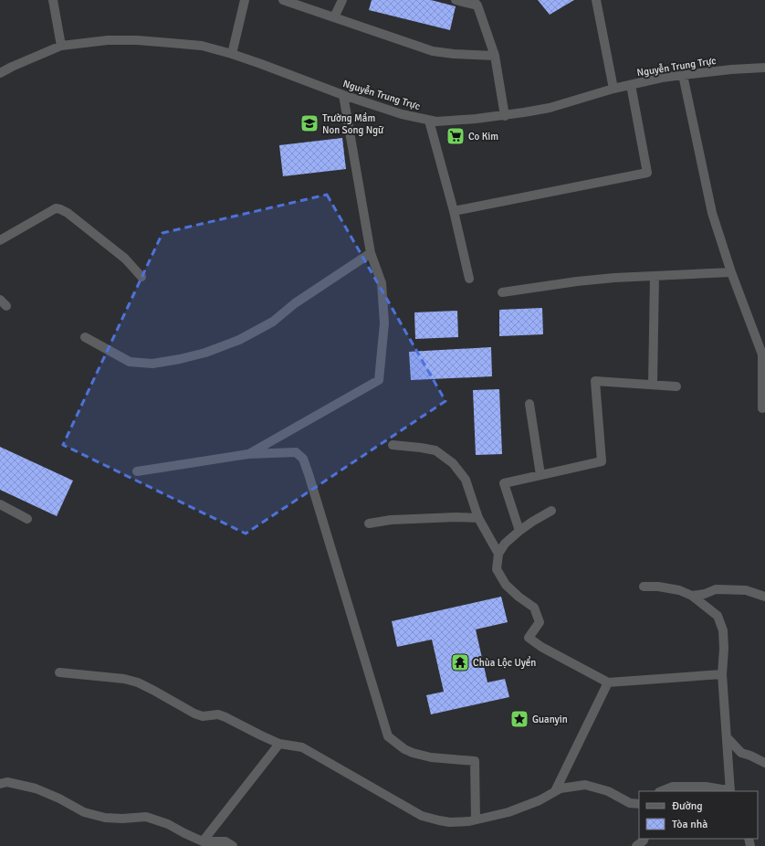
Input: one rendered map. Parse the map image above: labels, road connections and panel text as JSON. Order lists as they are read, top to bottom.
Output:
{
  "streets": {
    "street": ["Nguyễn Trung Trực"]
  },
  "places": {
    "school or university": ["Trường Mầm Non Song Ngữ"],
    "supermarket": ["Co Kim"],
    "temple": ["Chùa Lộc Uyển"],
    "place": ["Guanyin"]
  },
  "legend": ["Đường", "Tòa nhà"]
}
